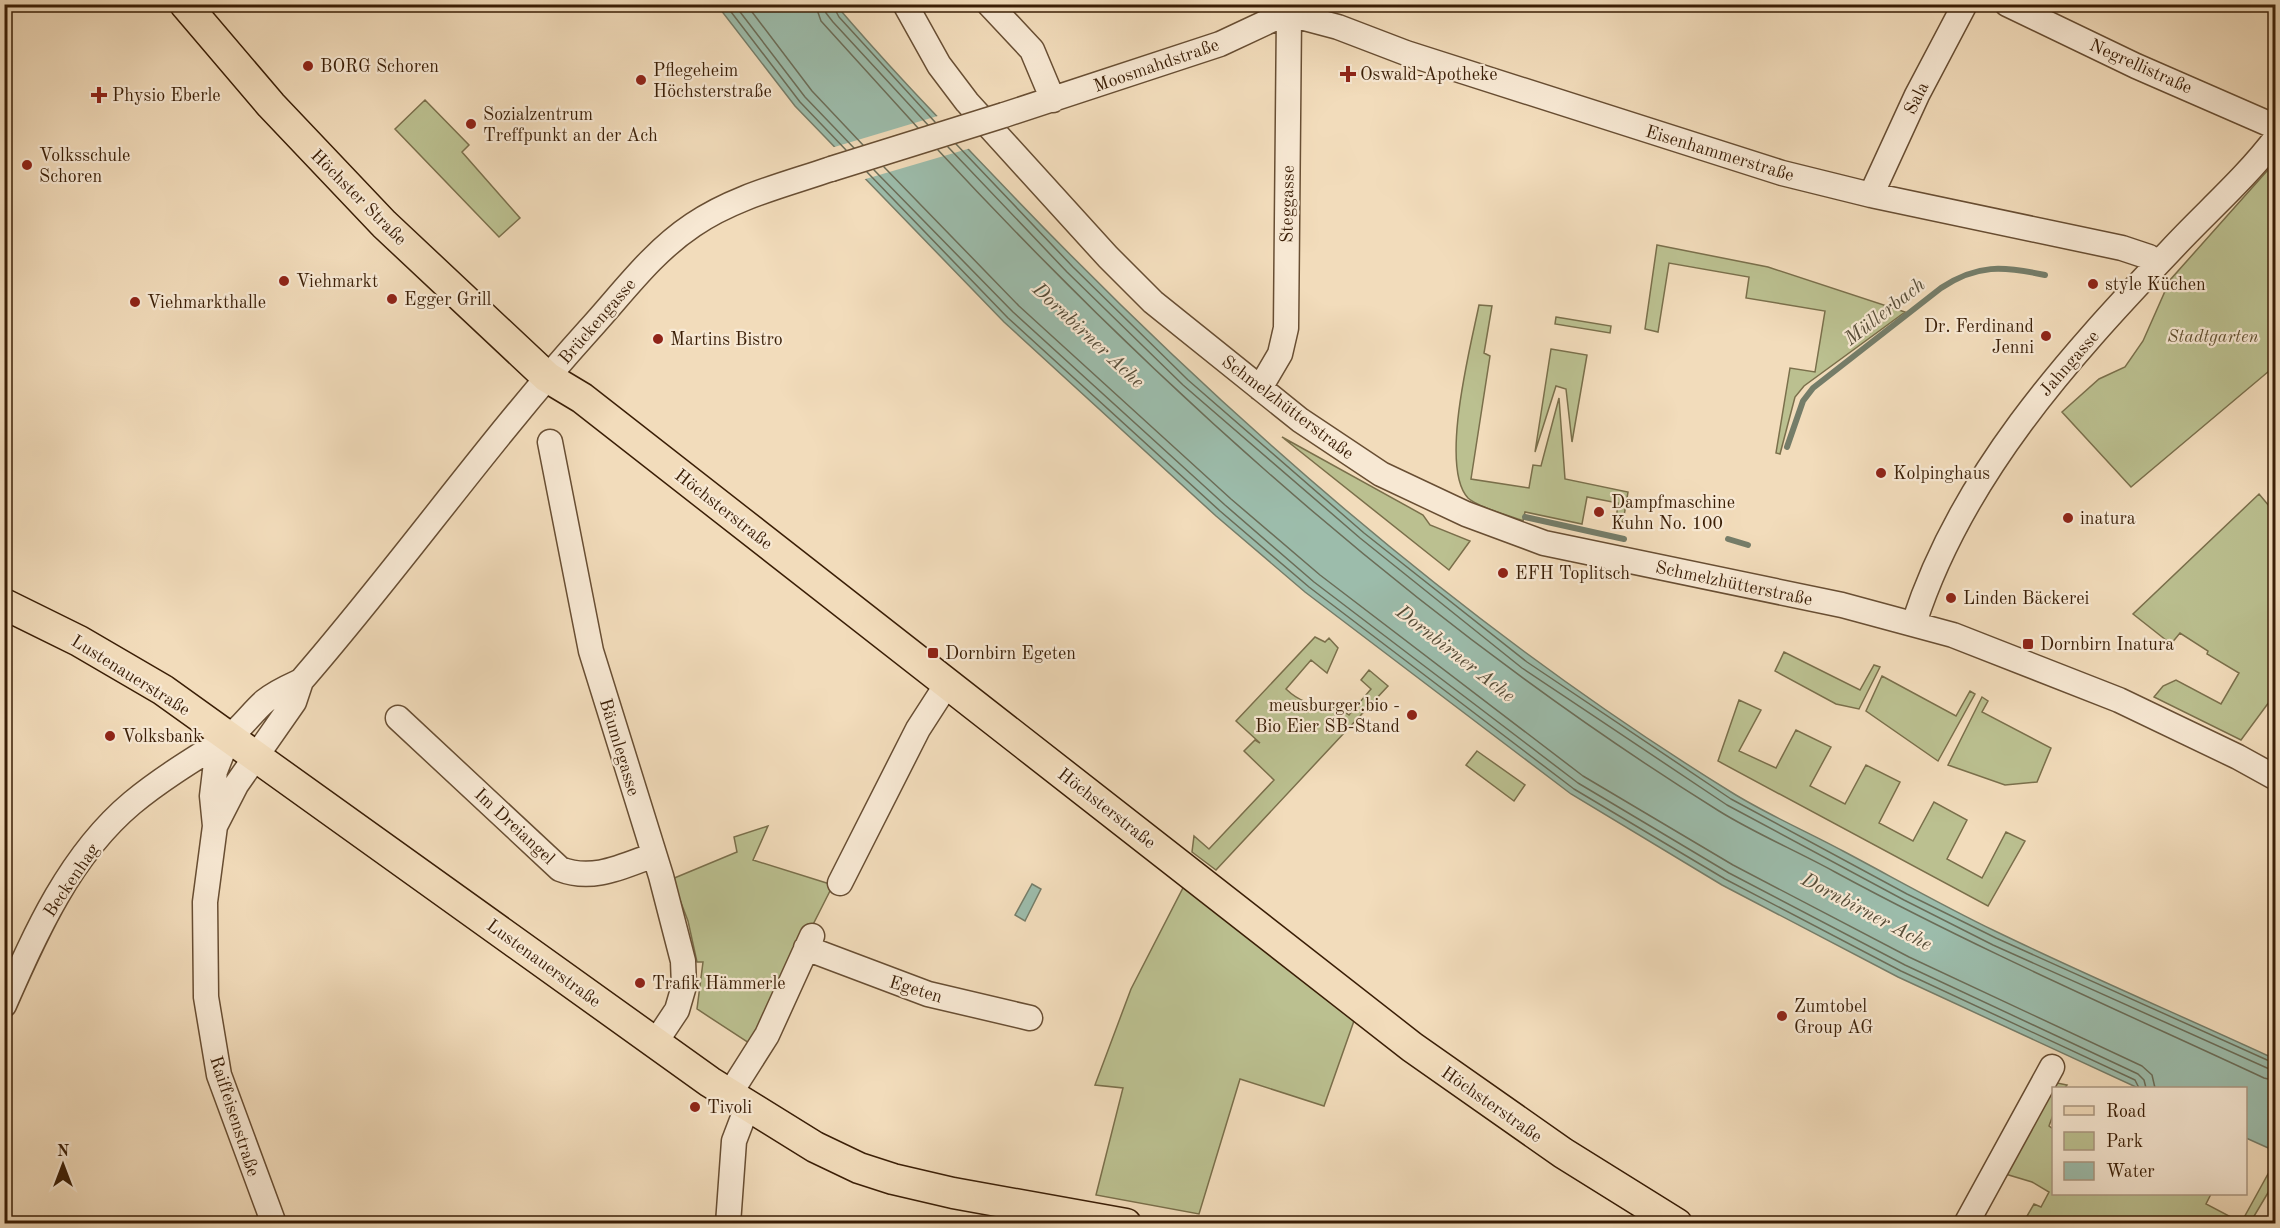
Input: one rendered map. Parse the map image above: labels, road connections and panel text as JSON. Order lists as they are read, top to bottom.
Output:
{
  "streets": {
    "main road": ["Höchster Straße", "Höchsterstraße", "Lustenauerstraße"],
    "street": [
      "Moosmahdstraße",
      "Negrellistraße",
      "Sala",
      "Eisenhammerstraße",
      "Steggasse",
      "Brückengasse",
      "Jahngasse",
      "Schmelzhütterstraße",
      "Bäumlegasse",
      "Im Dreiangel",
      "Beckenhag",
      "Egeten",
      "Raiffeisenstraße"
    ]
  },
  "crossings": [
    ["Moosmahdstraße", "Eisenhammerstraße"],
    ["Moosmahdstraße", "Steggasse"],
    ["Moosmahdstraße", "Brückengasse"],
    ["Sala", "Eisenhammerstraße"],
    ["Eisenhammerstraße", "Steggasse"],
    ["Eisenhammerstraße", "Jahngasse"],
    ["Höchster Straße", "Brückengasse"],
    ["Höchster Straße", "Höchsterstraße"],
    ["Steggasse", "Schmelzhütterstraße"],
    ["Brückengasse", "Höchsterstraße"],
    ["Brückengasse", "Lustenauerstraße"],
    ["Brückengasse", "Beckenhag"],
    ["Brückengasse", "Raiffeisenstraße"],
    ["Jahngasse", "Schmelzhütterstraße"],
    ["Lustenauerstraße", "Bäumlegasse"],
    ["Lustenauerstraße", "Beckenhag"],
    ["Lustenauerstraße", "Egeten"],
    ["Lustenauerstraße", "Raiffeisenstraße"],
    ["Bäumlegasse", "Im Dreiangel"],
    ["Beckenhag", "Raiffeisenstraße"]
  ],
  "water": ["Müllerbach", "Dornbirner Ache"],
  "parks": ["Stadtgarten"],
  "places": {
    "other": [
      "BORG Schoren",
      "Pflegeheim Höchsterstraße",
      "Sozialzentrum Treffpunkt an der Ach",
      "Volksschule Schoren",
      "Viehmarkt",
      "style Küchen",
      "Egger Grill",
      "Viehmarkthalle",
      "Dr. Ferdinand Jenni",
      "Martins Bistro",
      "Kolpinghaus",
      "Dampfmaschine Kuhn No. 100",
      "inatura",
      "EFH Toplitsch",
      "Linden Bäckerei",
      "meusburger.bio - Bio Eier SB-Stand",
      "Volksbank",
      "Trafik Hämmerle",
      "Zumtobel Group AG",
      "Tivoli"
    ],
    "health": ["Oswald-Apotheke", "Physio Eberle"],
    "transit": ["Dornbirn Inatura", "Dornbirn Egeten"]
  },
  "legend": ["Road", "Park", "Water"],
  "north": "top"
}
